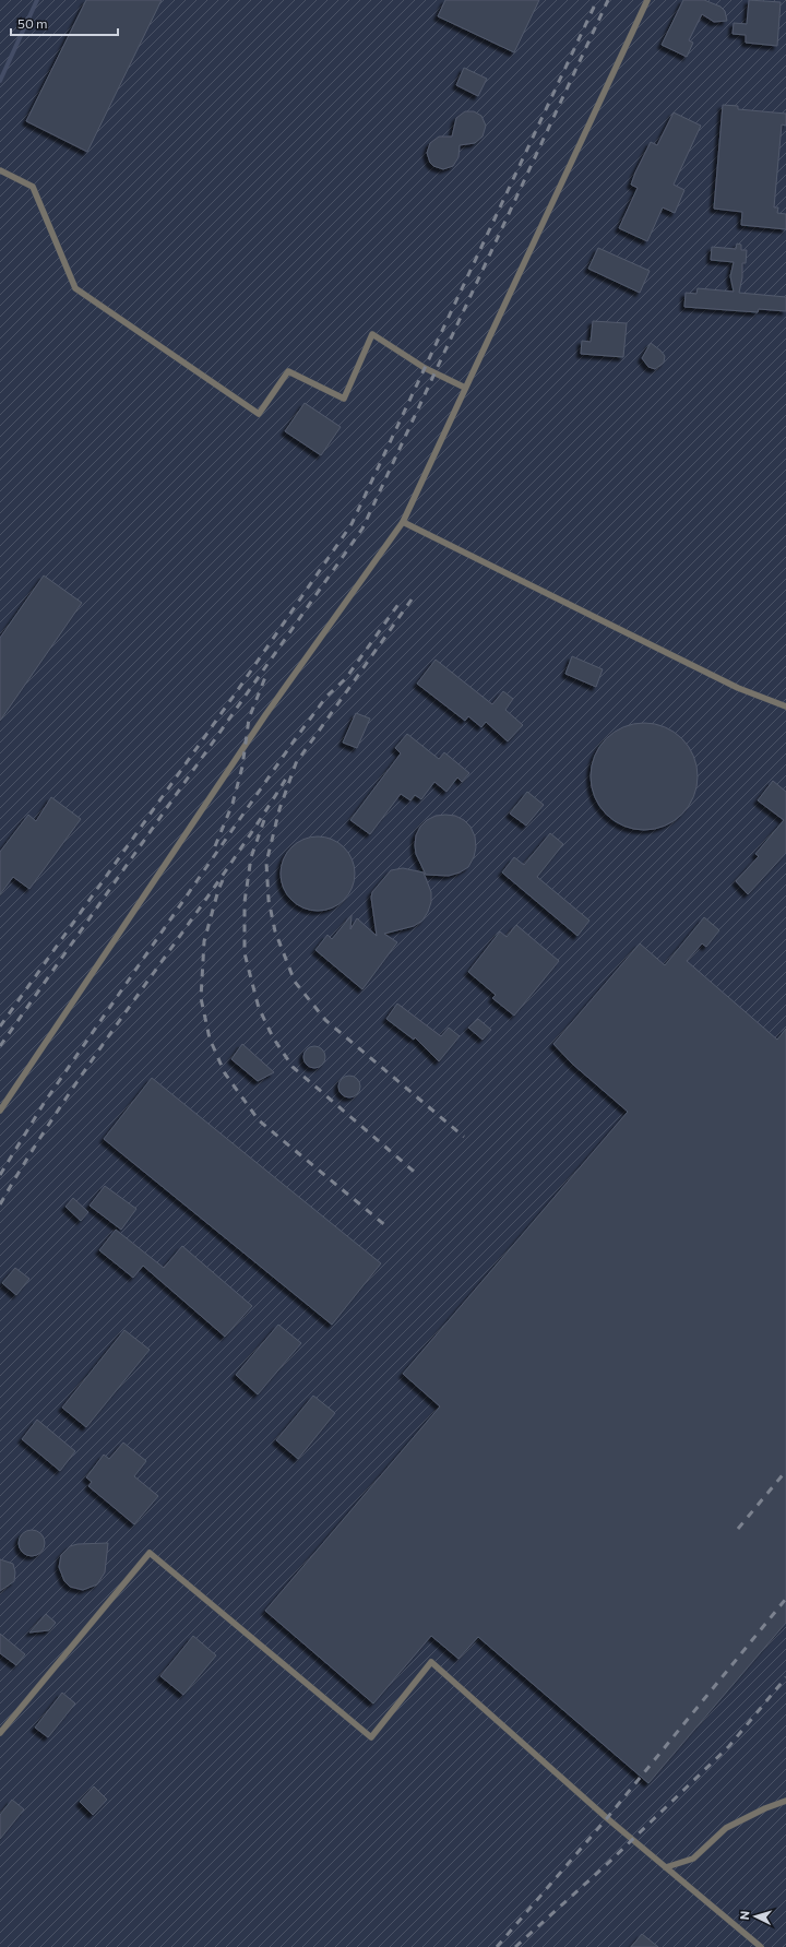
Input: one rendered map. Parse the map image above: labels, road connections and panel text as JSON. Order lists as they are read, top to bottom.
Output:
{
  "scale_bar": "50 m",
  "north": "left"
}
